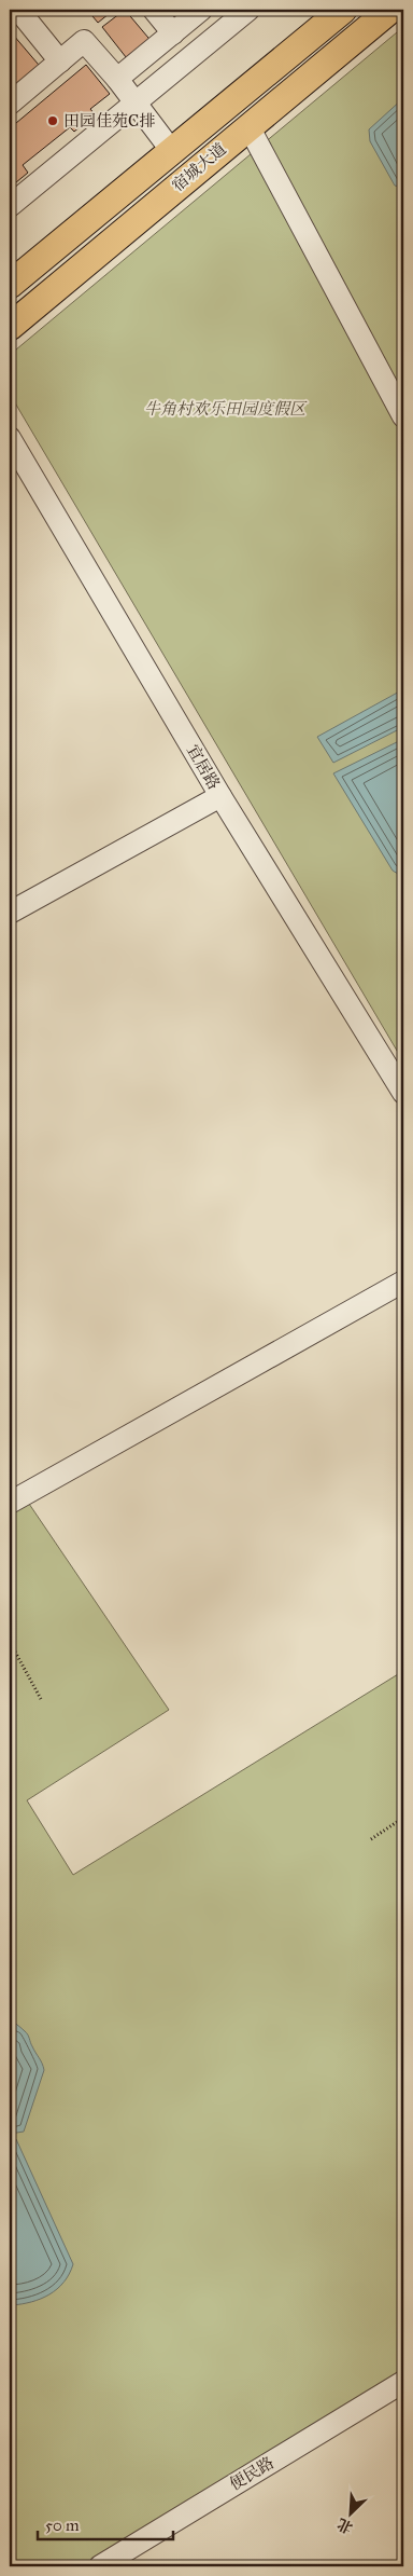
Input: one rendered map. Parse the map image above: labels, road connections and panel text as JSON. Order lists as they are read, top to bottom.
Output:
{
  "streets": {
    "main road": ["宿城大道"],
    "street": ["宜居路", "便民路"]
  },
  "parks": ["牛角村欢乐田园度假区"],
  "places": ["田园佳苑C排"],
  "scale_bar": "50 m",
  "north": "bottom left"
}
